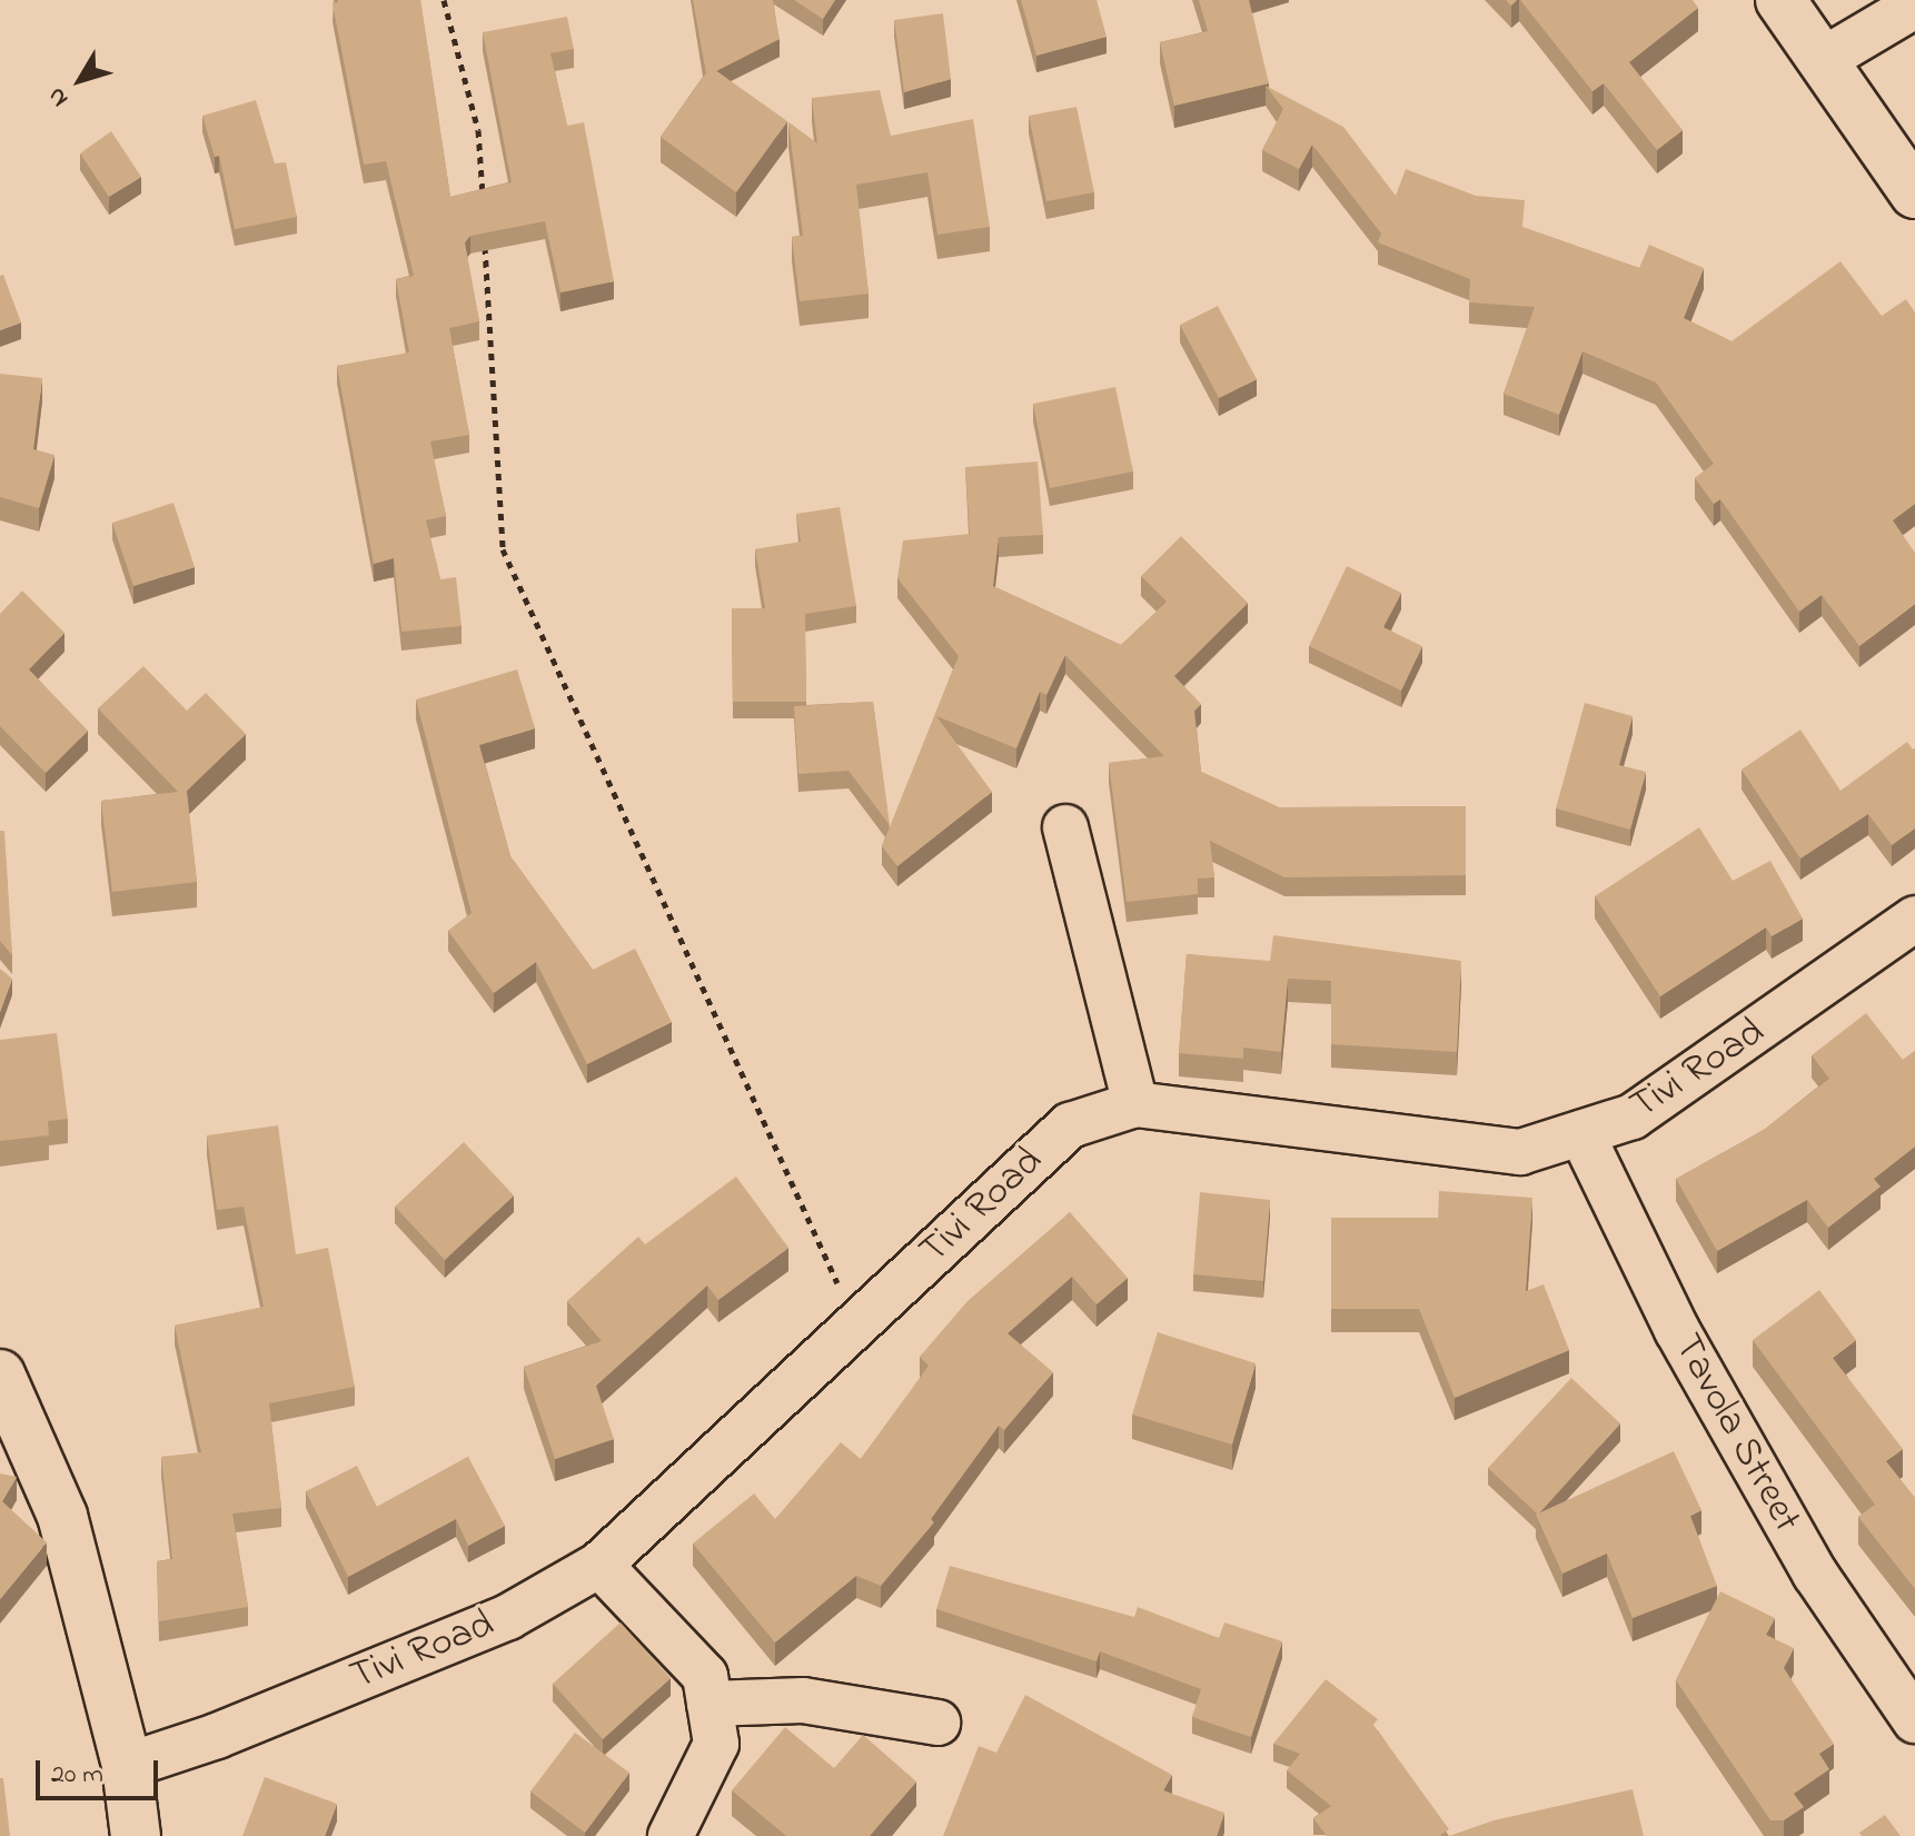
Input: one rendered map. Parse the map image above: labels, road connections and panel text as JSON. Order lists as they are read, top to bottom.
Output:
{
  "streets": {
    "street": ["Tivi Road", "Tavola Street"]
  },
  "crossings": [
    ["Tivi Road", "Tavola Street"]
  ],
  "scale_bar": "20 m",
  "north": "bottom left"
}
